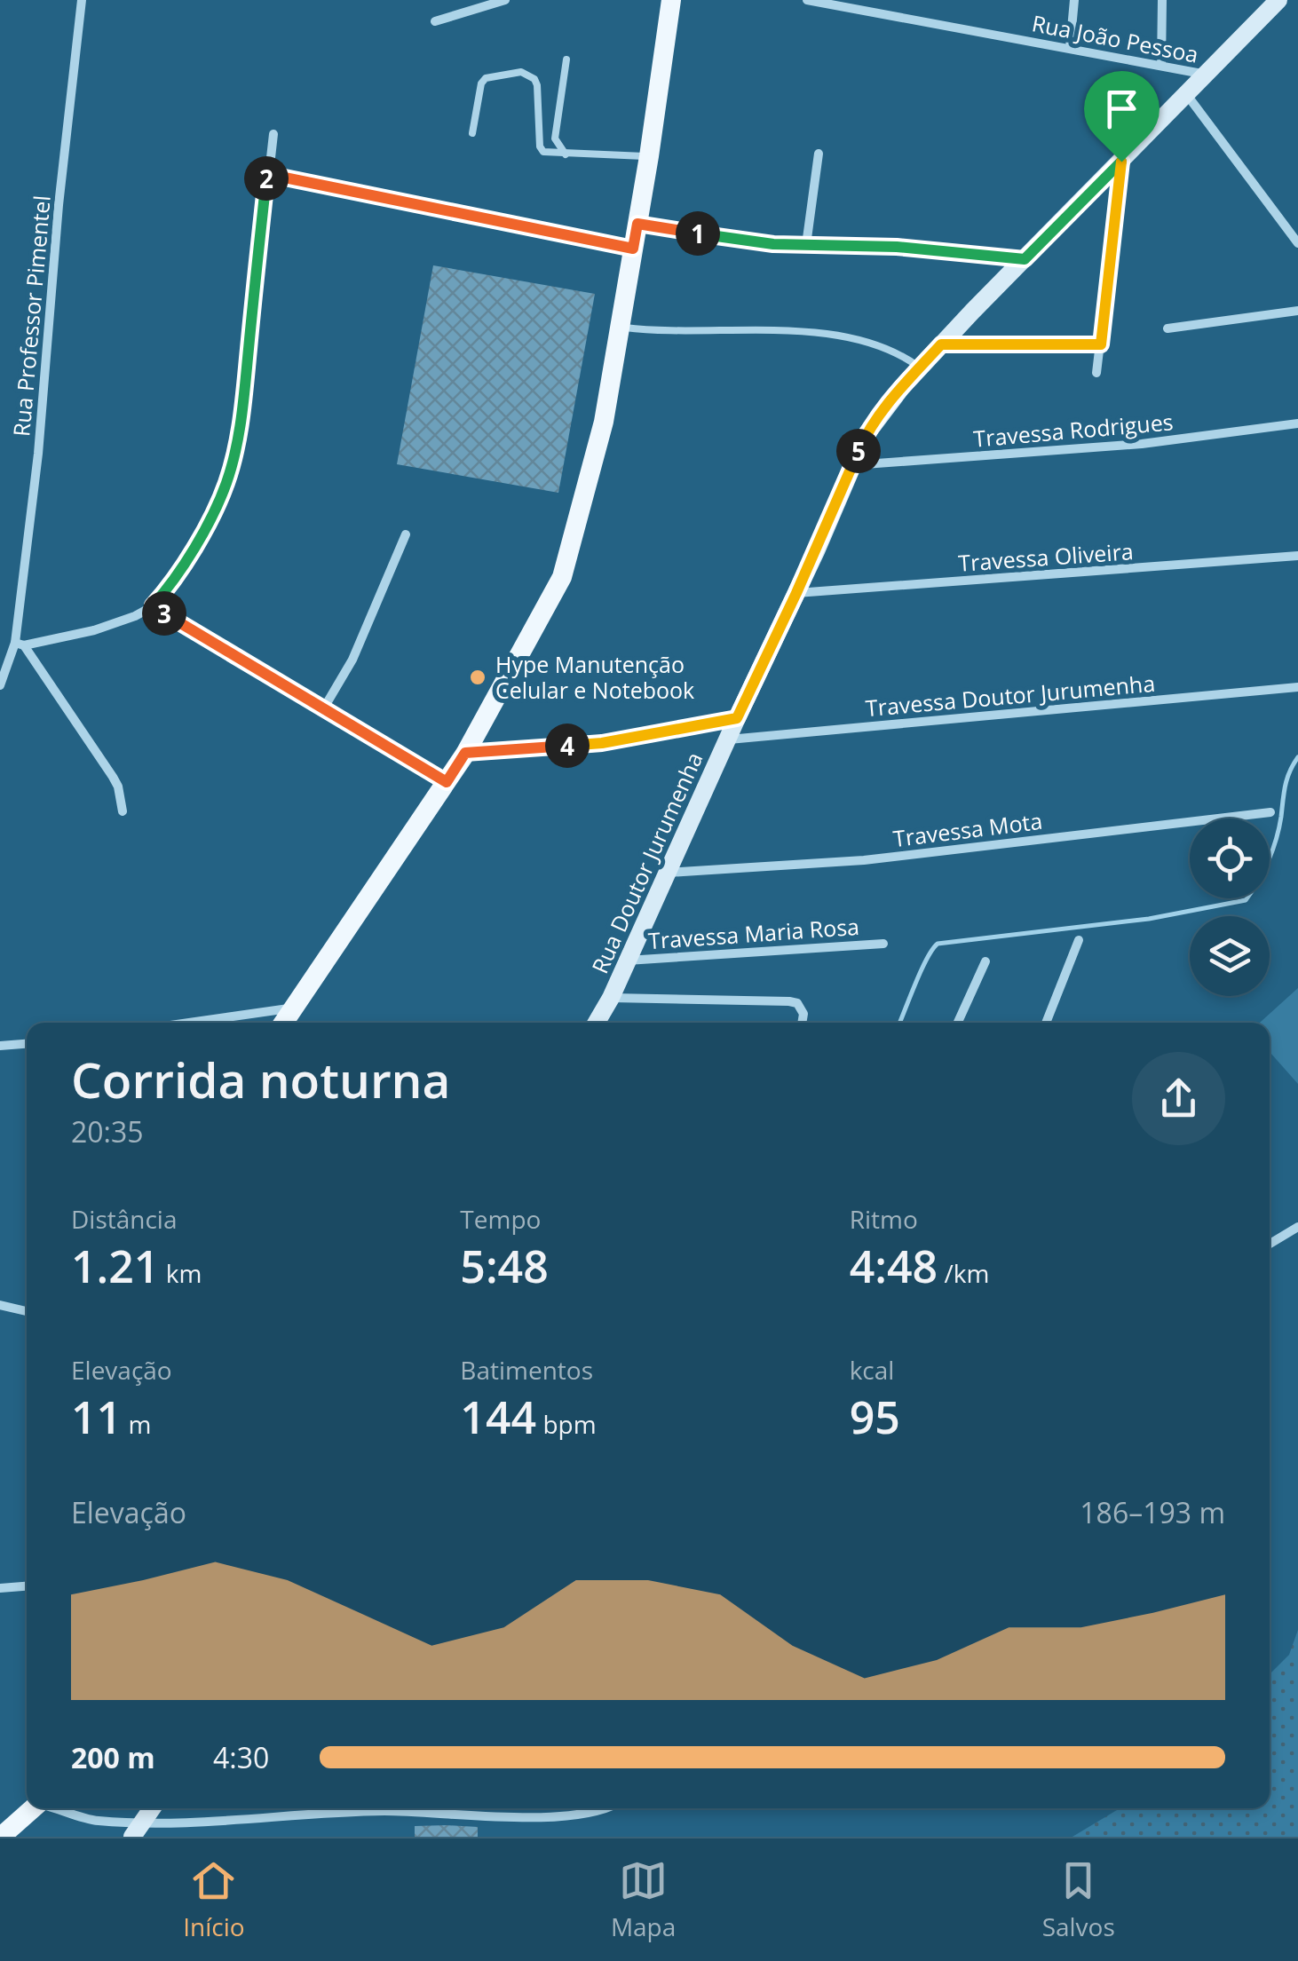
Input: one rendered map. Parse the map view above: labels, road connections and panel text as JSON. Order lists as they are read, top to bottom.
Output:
{
  "streets": {
    "main road": ["Rua Doutor Jurumenha"],
    "street": [
      "Rua João Pessoa",
      "Rua Professor Pimentel",
      "Travessa Rodrigues",
      "Travessa Oliveira",
      "Travessa Doutor Jurumenha",
      "Travessa Mota",
      "Travessa Maria Rosa"
    ]
  },
  "crossings": [
    ["Rua João Pessoa", "Rua Doutor Jurumenha"],
    ["Travessa Rodrigues", "Rua Doutor Jurumenha"],
    ["Travessa Oliveira", "Rua Doutor Jurumenha"],
    ["Travessa Doutor Jurumenha", "Rua Doutor Jurumenha"],
    ["Travessa Mota", "Rua Doutor Jurumenha"],
    ["Rua Doutor Jurumenha", "Travessa Maria Rosa"]
  ],
  "places": ["Hype Manutenção Celular e Notebook"],
  "page": {
    "pins": [
      "2",
      "1",
      "5",
      "3",
      "4"
    ],
    "heading": ["Corrida noturna", "20:35"],
    "stats": [
      ["Distância", "1.21 km"],
      ["Tempo", "5:48"],
      ["Ritmo", "4:48 /km"],
      ["Elevação", "11 m"],
      ["Batimentos", "144 bpm"],
      ["kcal", "95"]
    ],
    "chart": ["Elevação", "186–193 m"],
    "list": [
      {
        "name": "200 m",
        "note": "4:30"
      }
    ],
    "tabs": ["Início", "Mapa", "Salvos"]
  }
}
